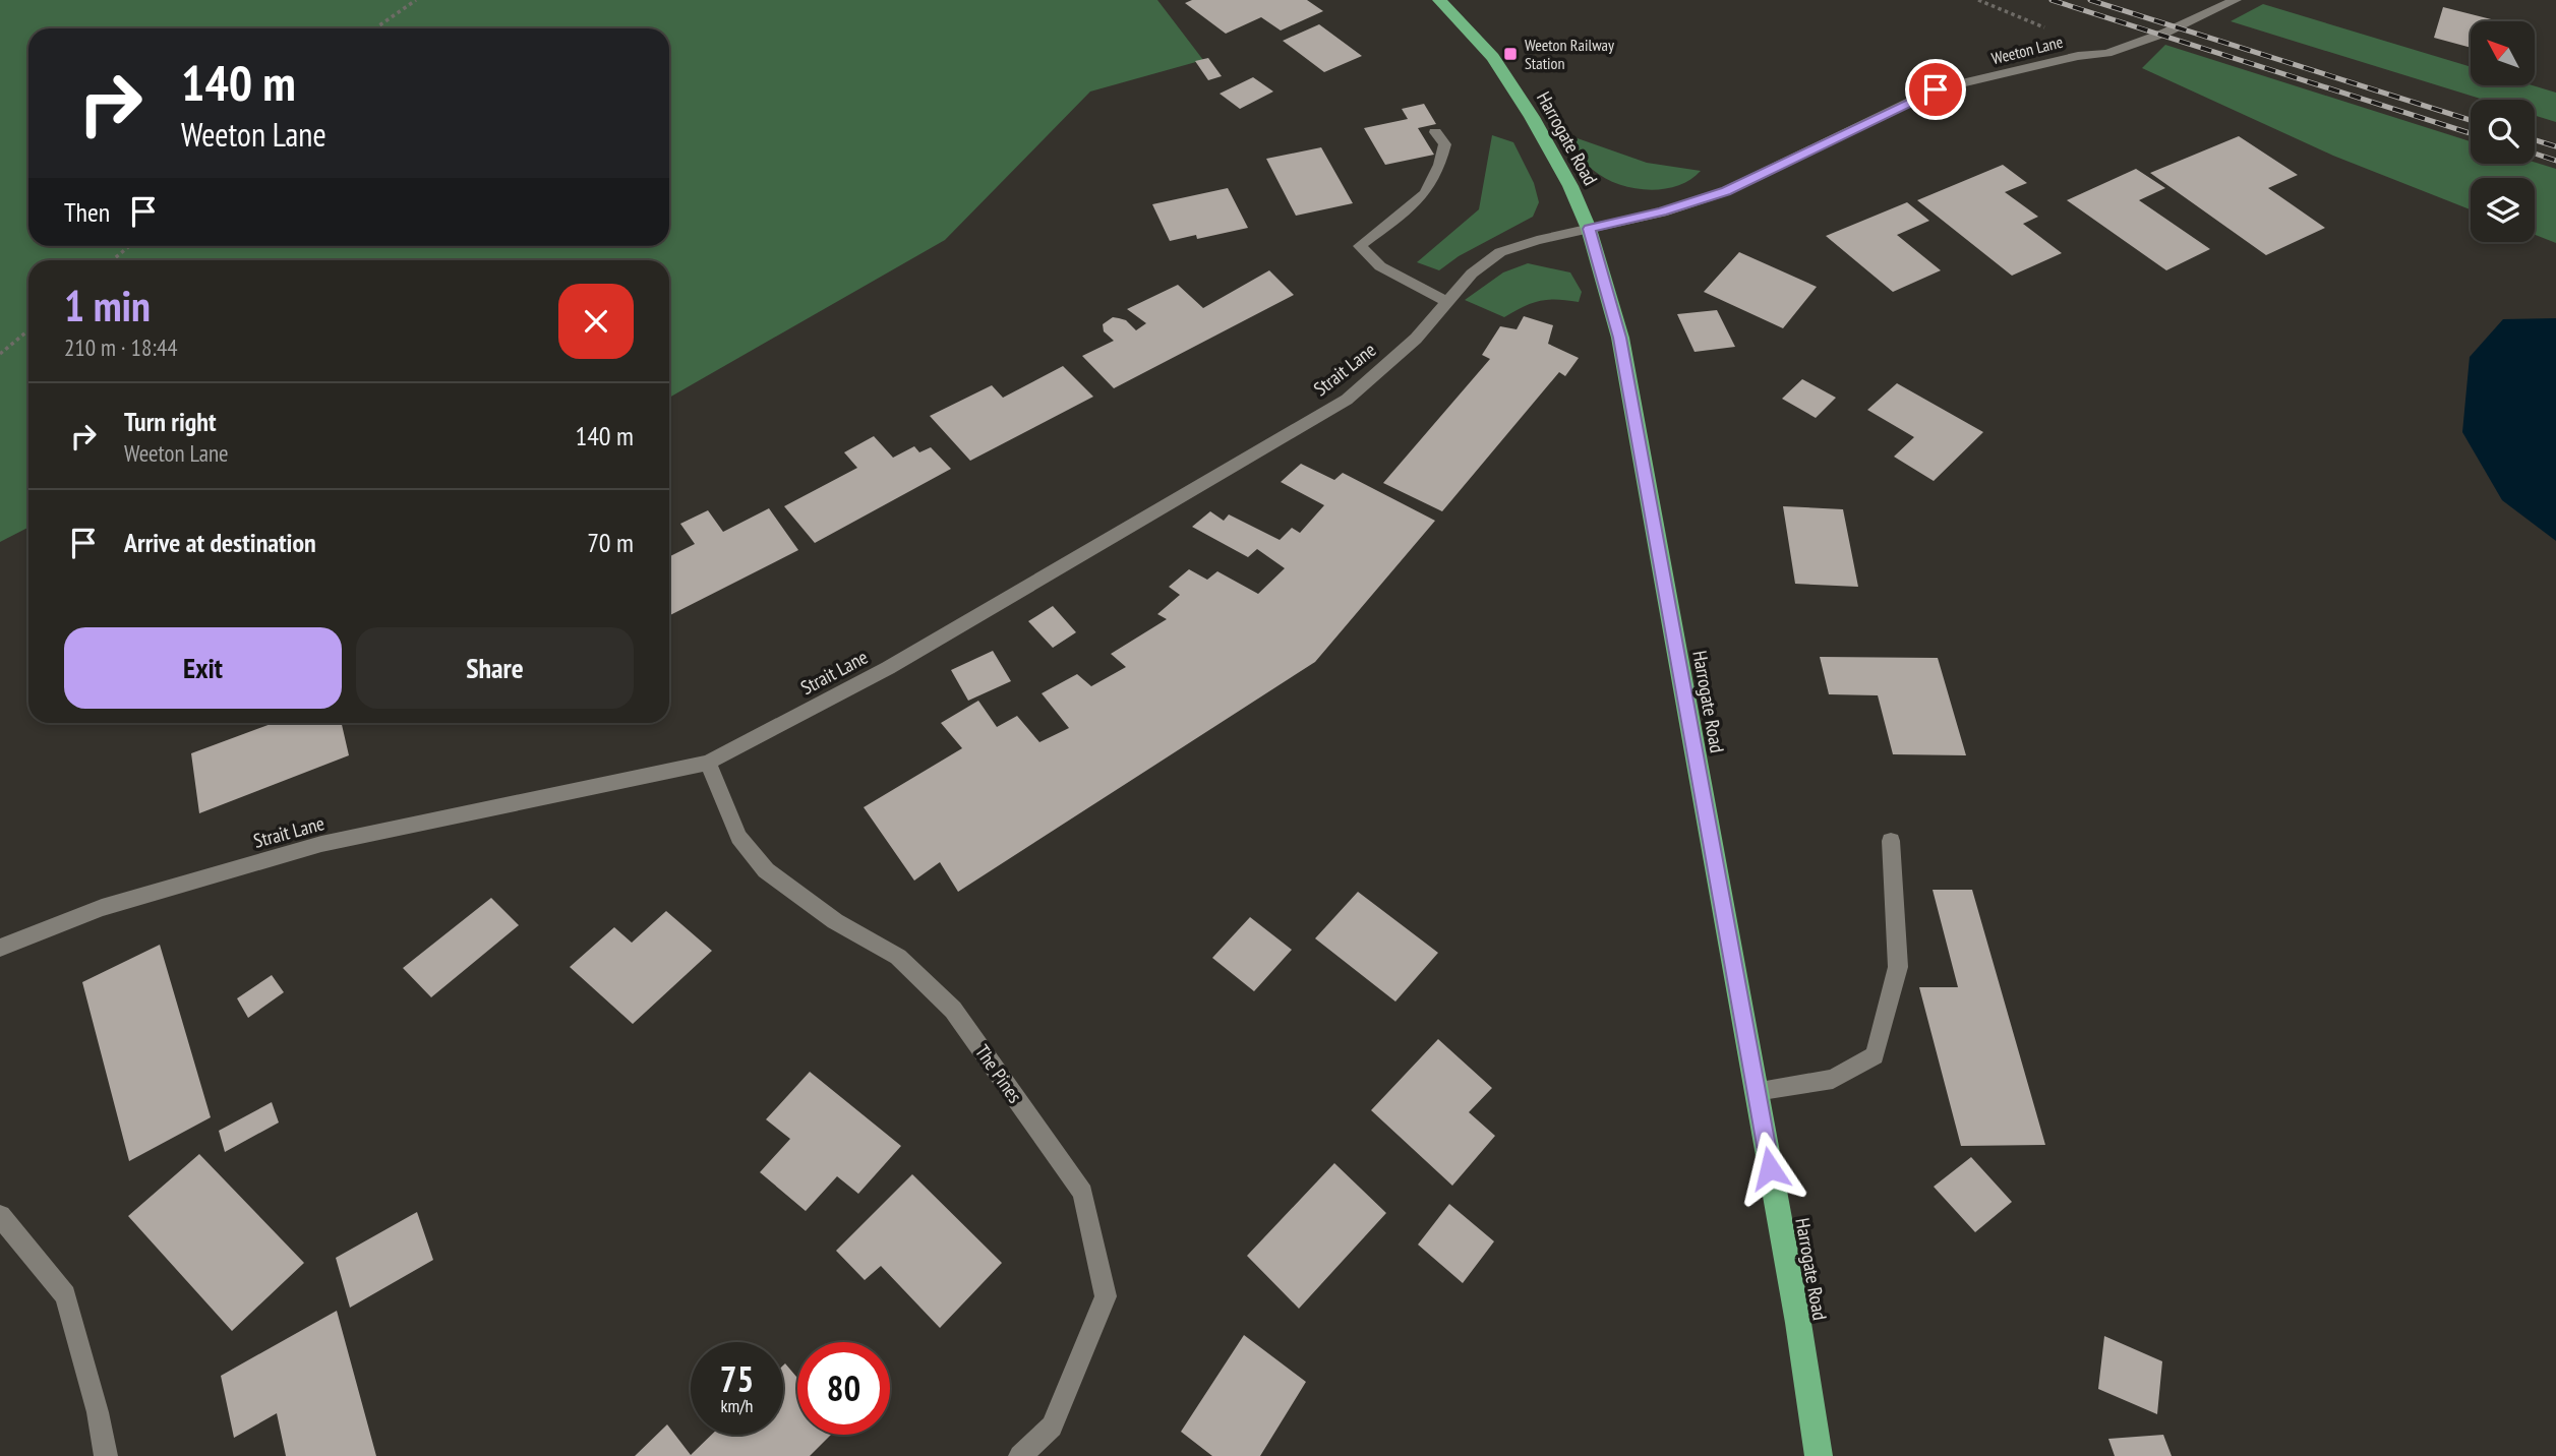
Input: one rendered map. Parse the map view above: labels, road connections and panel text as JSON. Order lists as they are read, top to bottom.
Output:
{
  "streets": {
    "highway": ["Harrogate Road"],
    "street": ["Weeton Lane", "Strait Lane", "The Pines"]
  },
  "crossings": [
    ["Weeton Lane", "Harrogate Road"],
    ["Weeton Lane", "Strait Lane"],
    ["Harrogate Road", "Strait Lane"],
    ["Strait Lane", "The Pines"]
  ],
  "places": {
    "transit": ["Weeton Railway Station"]
  },
  "north": "top left",
  "page": {
    "turn": ["140 m", "Weeton Lane"],
    "then": "Then",
    "heading": ["1 min", "210 m · 18:44"],
    "list": [
      {
        "name": "Turn right",
        "note": "Weeton Lane",
        "value": "140 m"
      },
      {
        "name": "Arrive at destination",
        "value": "70 m"
      }
    ],
    "buttons": ["Exit", "Share"],
    "speed": "75 km/h",
    "limit": "80"
  }
}
